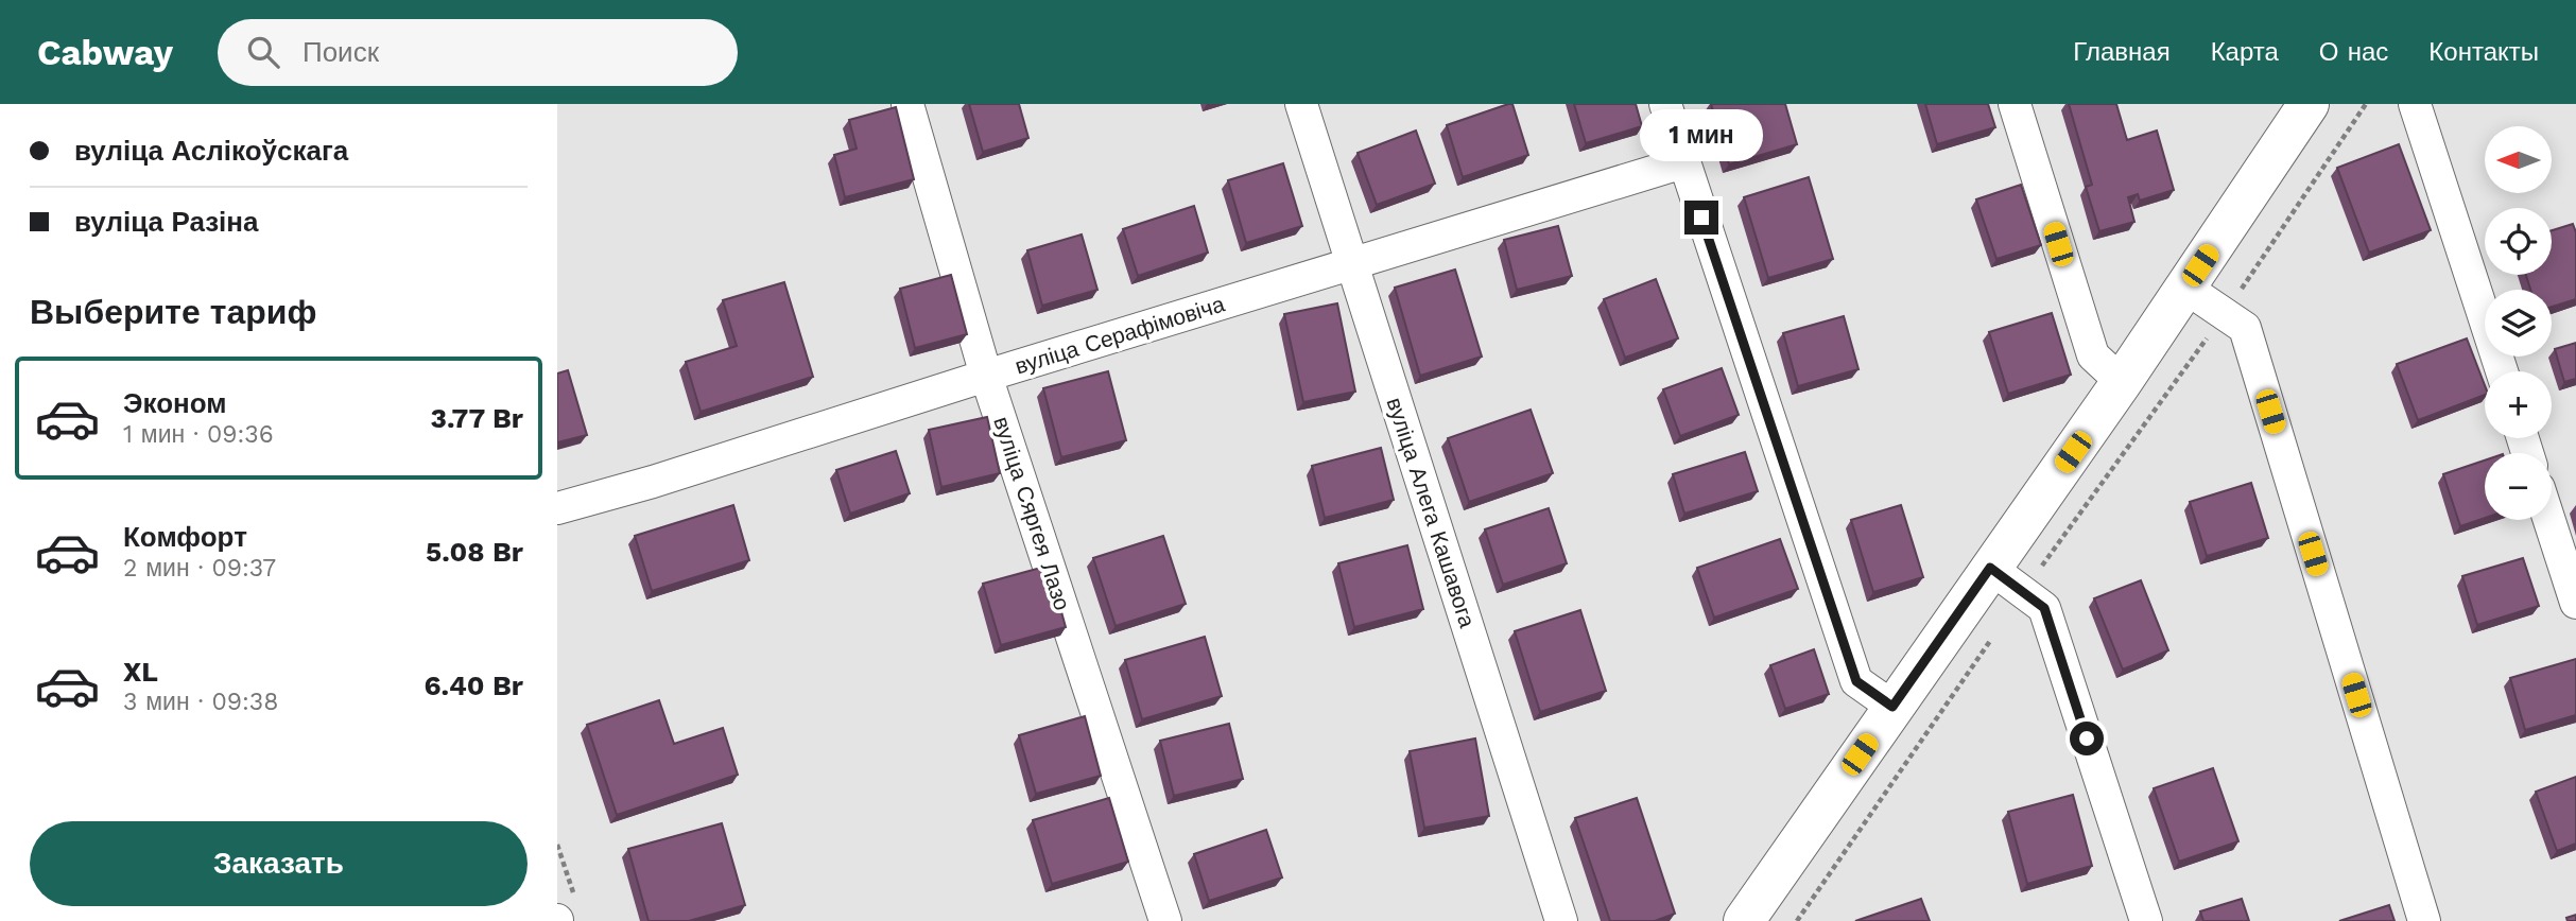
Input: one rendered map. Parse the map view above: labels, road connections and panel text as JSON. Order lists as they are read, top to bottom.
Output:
{
  "streets": {
    "street": ["вуліца Серафімовіча", "вуліца Алега Кашавога", "вуліца Сяргея Лазо"]
  },
  "crossings": [
    ["вуліца Серафімовіча", "вуліца Алега Кашавога"],
    ["вуліца Серафімовіча", "вуліца Сяргея Лазо"]
  ],
  "north": "left",
  "page": {
    "header": "Cabway",
    "search": "Поиск",
    "nav": [
      "Главная",
      "Карта",
      "О нас",
      "Контакты"
    ],
    "banner": ["вуліца Аслікоўскага", "вуліца Разіна"],
    "bubble": "1 мин",
    "map_buttons": ["+", "−"],
    "heading": "Выберите тариф",
    "list": [
      {
        "name": "Эконом",
        "note": "1 мин · 09:36",
        "value": "3.77 Br"
      },
      {
        "name": "Комфорт",
        "note": "2 мин · 09:37",
        "value": "5.08 Br"
      },
      {
        "name": "XL",
        "note": "3 мин · 09:38",
        "value": "6.40 Br"
      }
    ],
    "buttons": "Заказать"
  }
}
